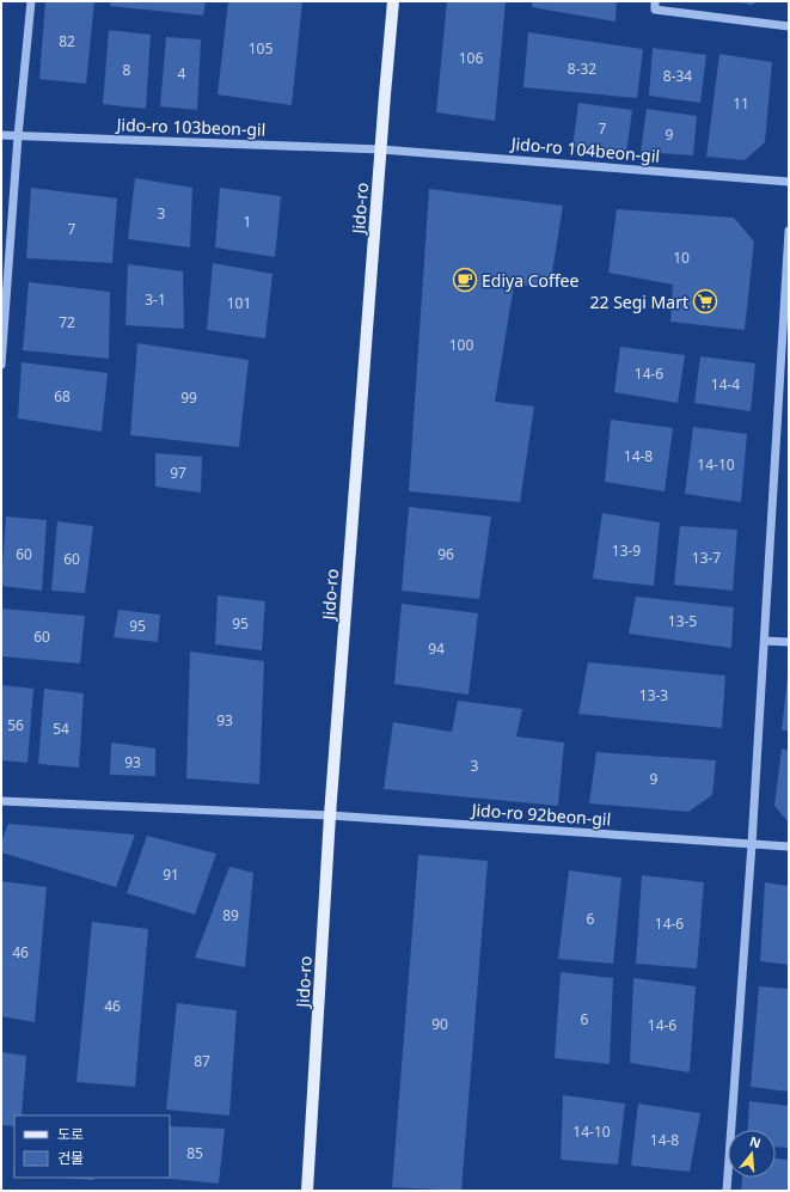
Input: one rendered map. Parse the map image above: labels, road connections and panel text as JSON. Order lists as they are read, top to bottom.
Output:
{
  "streets": {
    "main road": ["Jido-ro"],
    "street": ["Jido-ro 103beon-gil", "Jido-ro 104beon-gil", "Jido-ro 92beon-gil"]
  },
  "crossings": [
    ["Jido-ro 103beon-gil", "Jido-ro 104beon-gil"],
    ["Jido-ro 103beon-gil", "Jido-ro"],
    ["Jido-ro 104beon-gil", "Jido-ro"],
    ["Jido-ro", "Jido-ro 92beon-gil"]
  ],
  "places": {
    "cafe": ["Ediya Coffee"],
    "supermarket": ["22 Segi Mart"]
  },
  "house_numbers": [
    "82",
    "105",
    "106",
    "8-32",
    "8",
    "4",
    "8-34",
    "11",
    "7",
    "9",
    "3",
    "1",
    "7",
    "10",
    "3-1",
    "101",
    "72",
    "100",
    "14-6",
    "14-4",
    "68",
    "99",
    "14-8",
    "14-10",
    "97",
    "13-9",
    "60",
    "96",
    "13-7",
    "60",
    "13-5",
    "95",
    "95",
    "60",
    "94",
    "13-3",
    "93",
    "56",
    "54",
    "93",
    "3",
    "9",
    "91",
    "89",
    "6",
    "14-6",
    "46",
    "46",
    "6",
    "90",
    "14-6",
    "87",
    "14-10",
    "14-8",
    "85"
  ],
  "legend": ["도로", "건물"],
  "north": "top"
}
